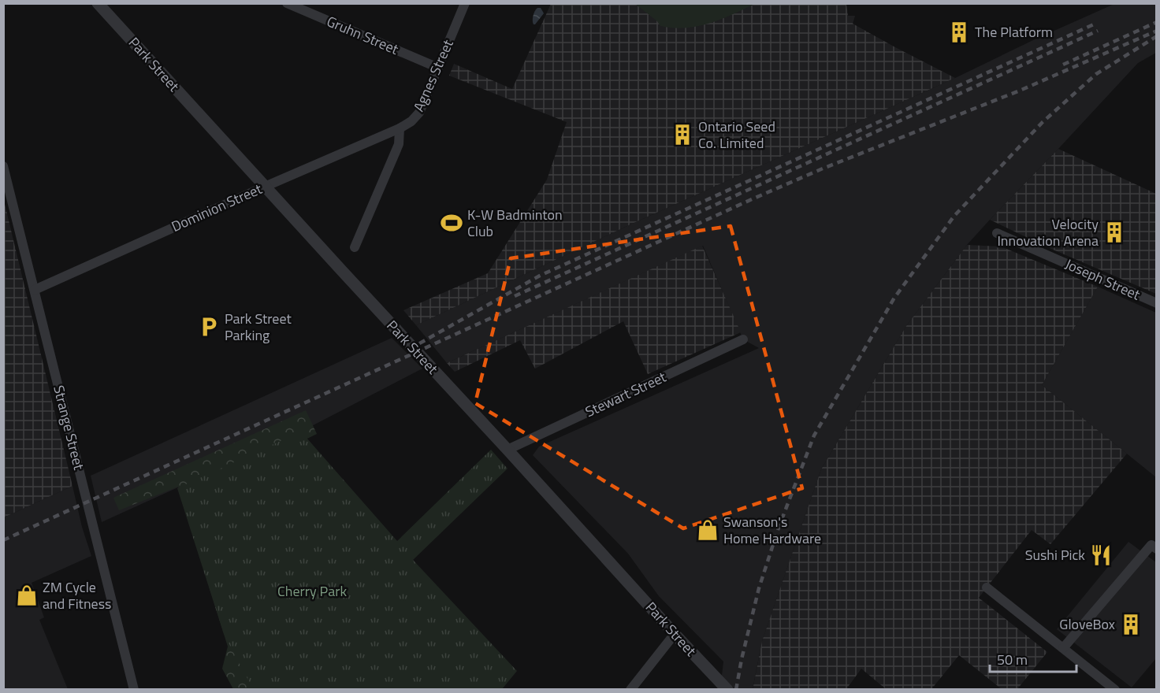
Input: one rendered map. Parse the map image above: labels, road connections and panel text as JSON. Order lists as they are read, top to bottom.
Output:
{
  "streets": {
    "street": [
      "Gruhn Street",
      "Park Street",
      "Agnes Street",
      "Dominion Street",
      "Joseph Street",
      "Stewart Street",
      "Strange Street"
    ]
  },
  "crossings": [
    ["Gruhn Street", "Agnes Street"],
    ["Park Street", "Dominion Street"],
    ["Park Street", "Stewart Street"],
    ["Agnes Street", "Dominion Street"],
    ["Dominion Street", "Strange Street"]
  ],
  "parks": ["Cherry Park"],
  "places": {
    "building": [
      "The Platform",
      "Ontario Seed Co. Limited",
      "Velocity Innovation Arena",
      "GloveBox"
    ],
    "sports": ["K-W Badminton Club"],
    "parking": ["Park Street Parking"],
    "shop": ["Swanson's Home Hardware", "ZM Cycle and Fitness"],
    "restaurant": ["Sushi Pick"]
  },
  "scale_bar": "50 m"
}
